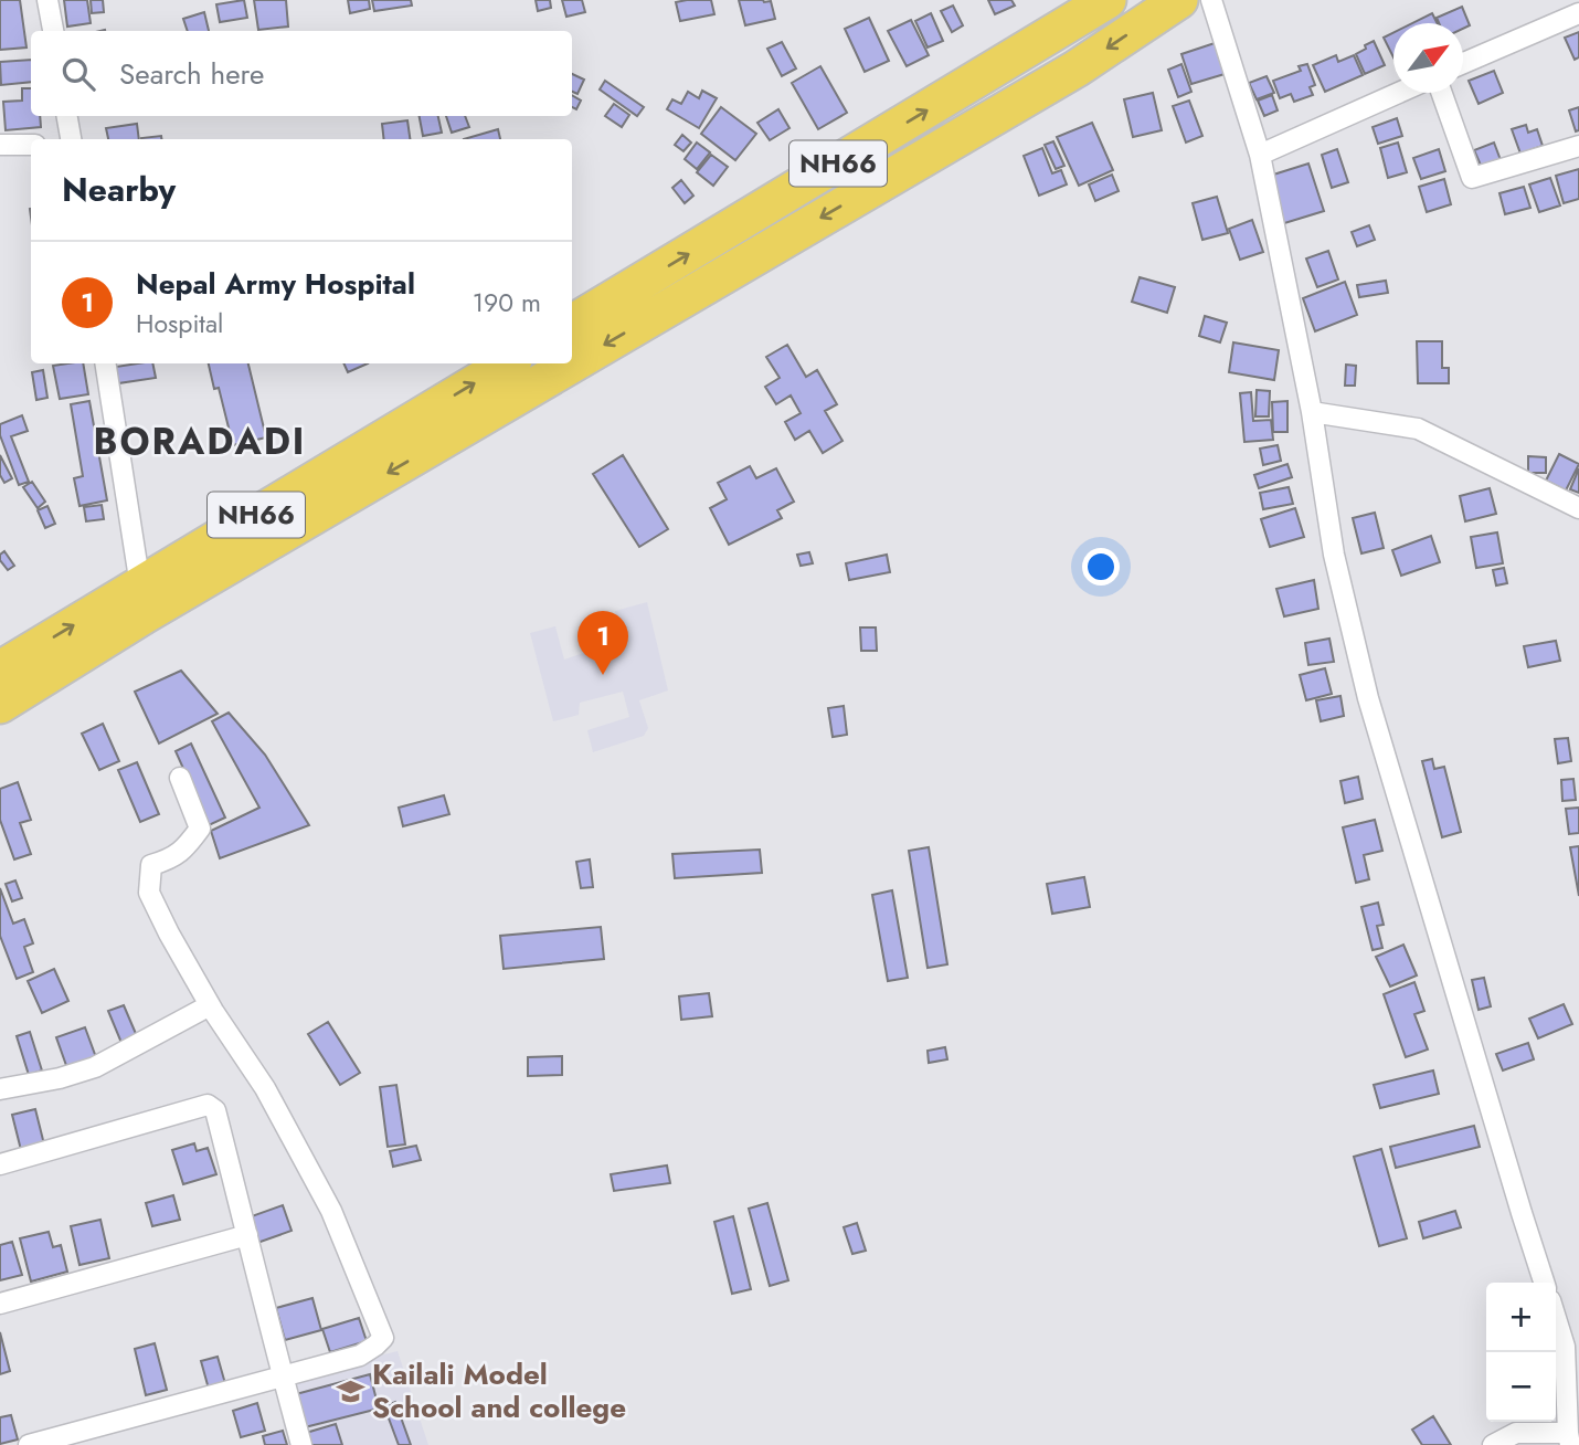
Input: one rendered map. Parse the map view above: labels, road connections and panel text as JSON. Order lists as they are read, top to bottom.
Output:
{
  "streets": {
    "highway": ["NH66"]
  },
  "districts": ["BORADADI"],
  "places": {
    "school or university": ["Kailali Model School and college"]
  },
  "north": "top right",
  "page": {
    "search": "Search here",
    "heading": "Nearby",
    "list": [
      {
        "mark": "1",
        "name": "Nepal Army Hospital",
        "note": "Hospital",
        "value": "190 m"
      }
    ],
    "pins": "1",
    "map_buttons": ["+", "−"]
  }
}
